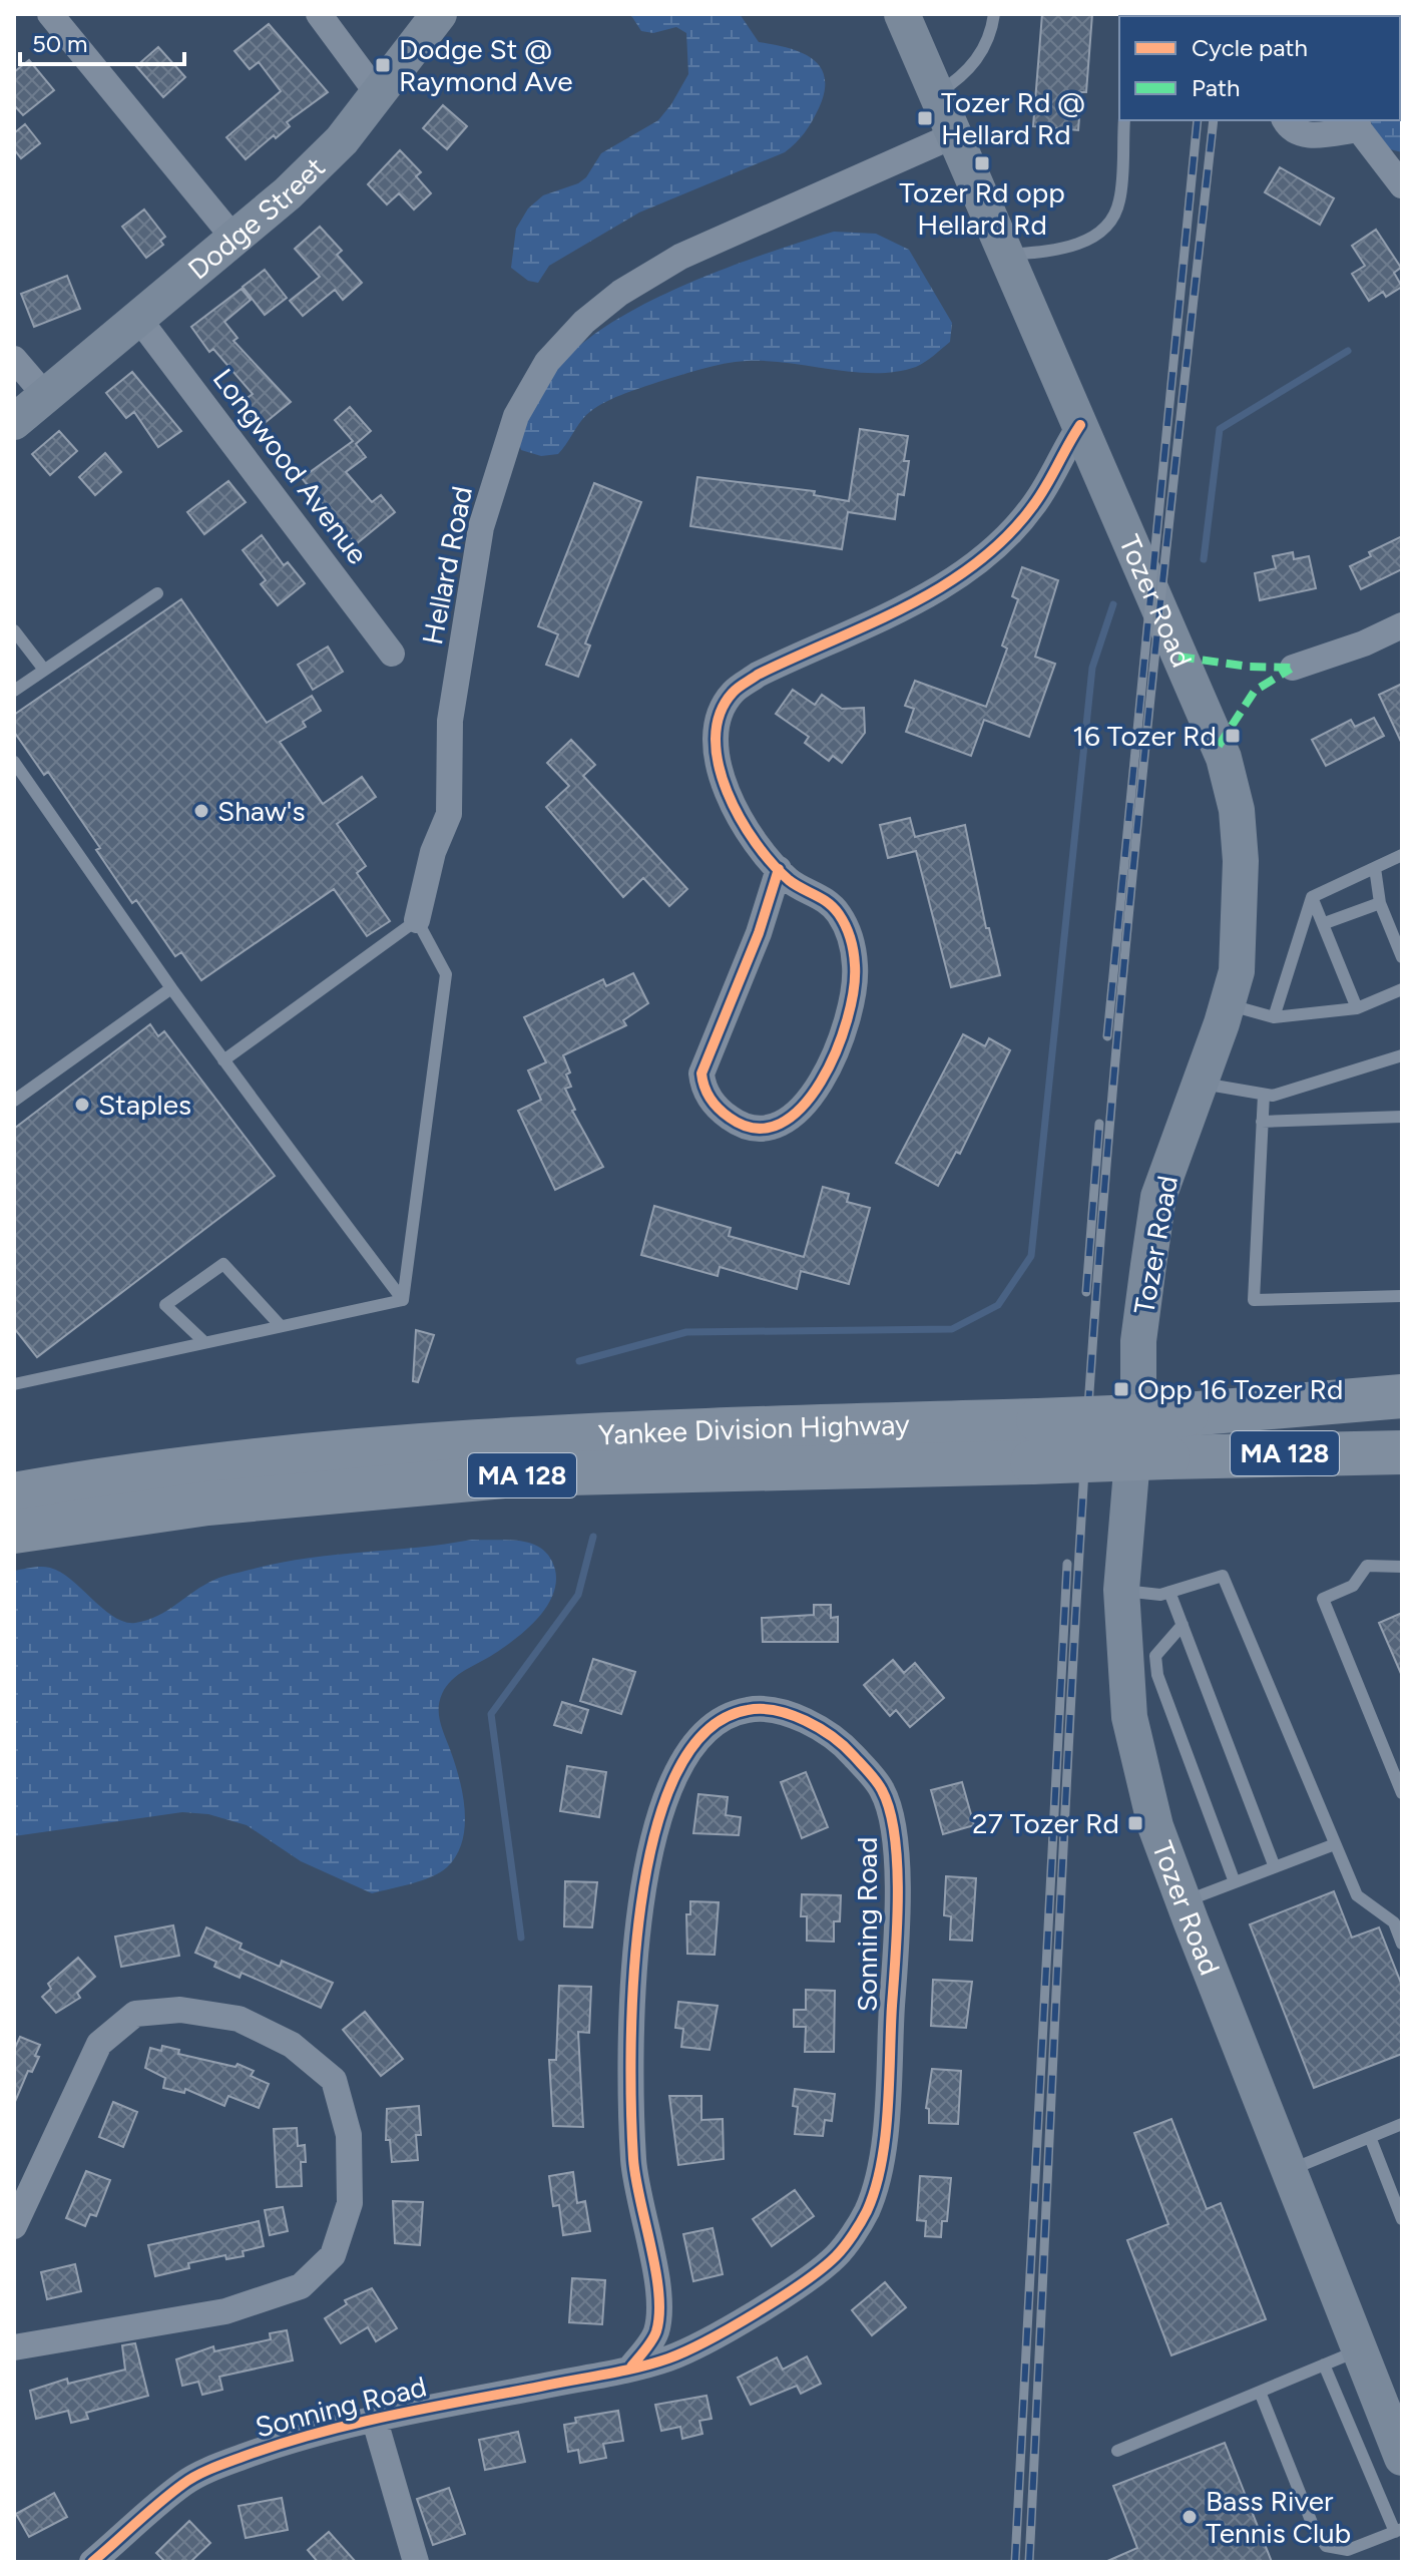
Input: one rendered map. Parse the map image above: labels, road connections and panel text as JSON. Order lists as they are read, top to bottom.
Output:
{
  "streets": {
    "highway": ["Yankee Division Highway", "MA 128"],
    "main road": ["Dodge Street", "Tozer Road"],
    "street": ["Longwood Avenue", "Hellard Road", "Sonning Road"]
  },
  "crossings": [
    ["Dodge Street", "Longwood Avenue"],
    ["Hellard Road", "Tozer Road"]
  ],
  "places": {
    "transit": [
      "Dodge St @ Raymond Ave",
      "Tozer Rd @ Hellard Rd",
      "Tozer Rd opp Hellard Rd",
      "16 Tozer Rd",
      "Opp 16 Tozer Rd",
      "27 Tozer Rd"
    ],
    "other": ["Shaw's", "Staples", "Bass River Tennis Club"]
  },
  "legend": ["Cycle path", "Path"],
  "scale_bar": "50 m"
}
